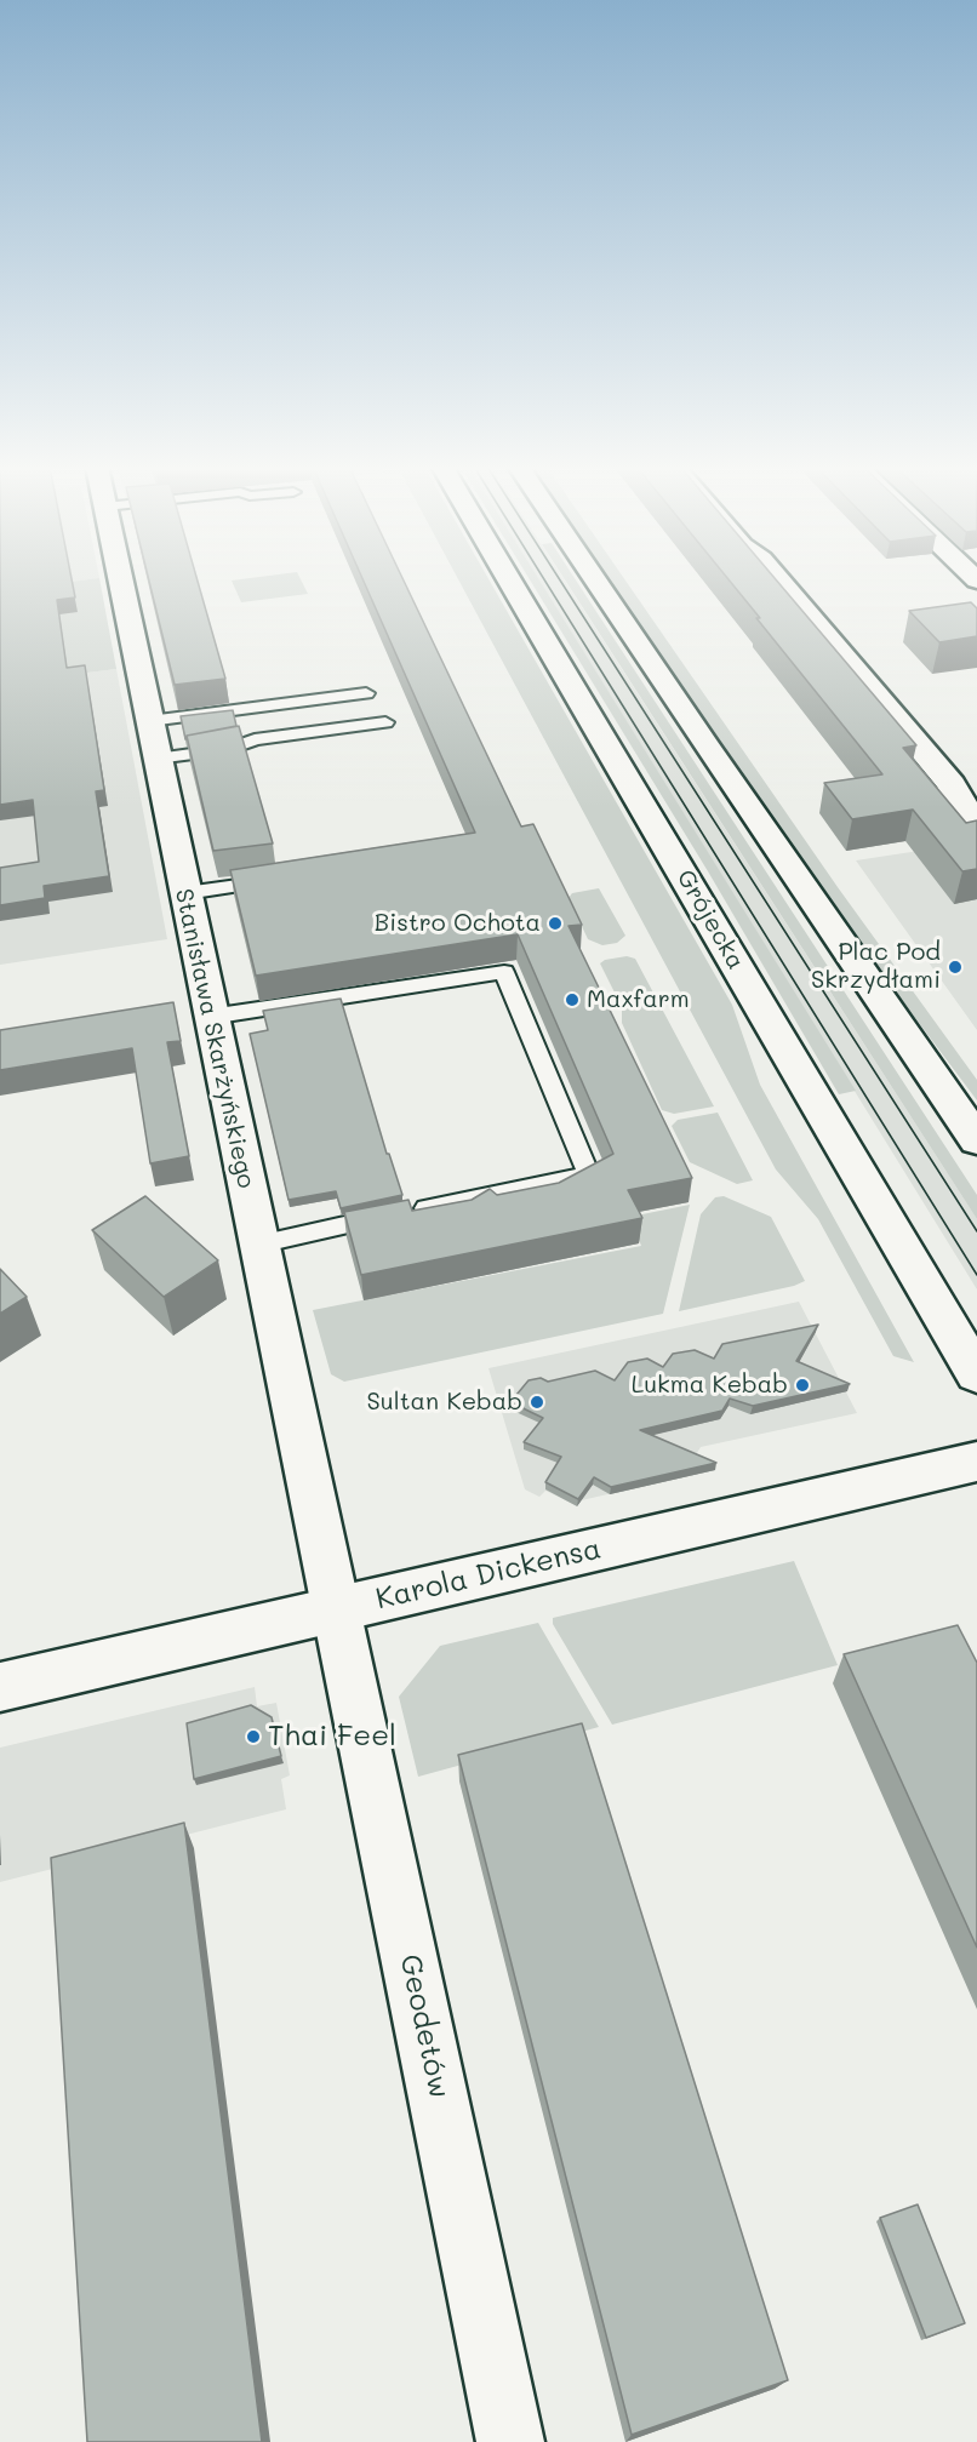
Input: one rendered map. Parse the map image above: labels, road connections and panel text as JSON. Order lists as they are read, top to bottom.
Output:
{
  "streets": {
    "street": [
      "Grójecka",
      "Stanisława Skarżyńskiego",
      "Karola Dickensa",
      "Geodetów"
    ]
  },
  "crossings": [
    ["Stanisława Skarżyńskiego", "Karola Dickensa"],
    ["Stanisława Skarżyńskiego", "Geodetów"],
    ["Karola Dickensa", "Geodetów"]
  ],
  "places": [
    "Bistro Ochota",
    "Plac Pod Skrzydłami",
    "Maxfarm",
    "Lukma Kebab",
    "Sultan Kebab",
    "Thai Feel"
  ]
}
